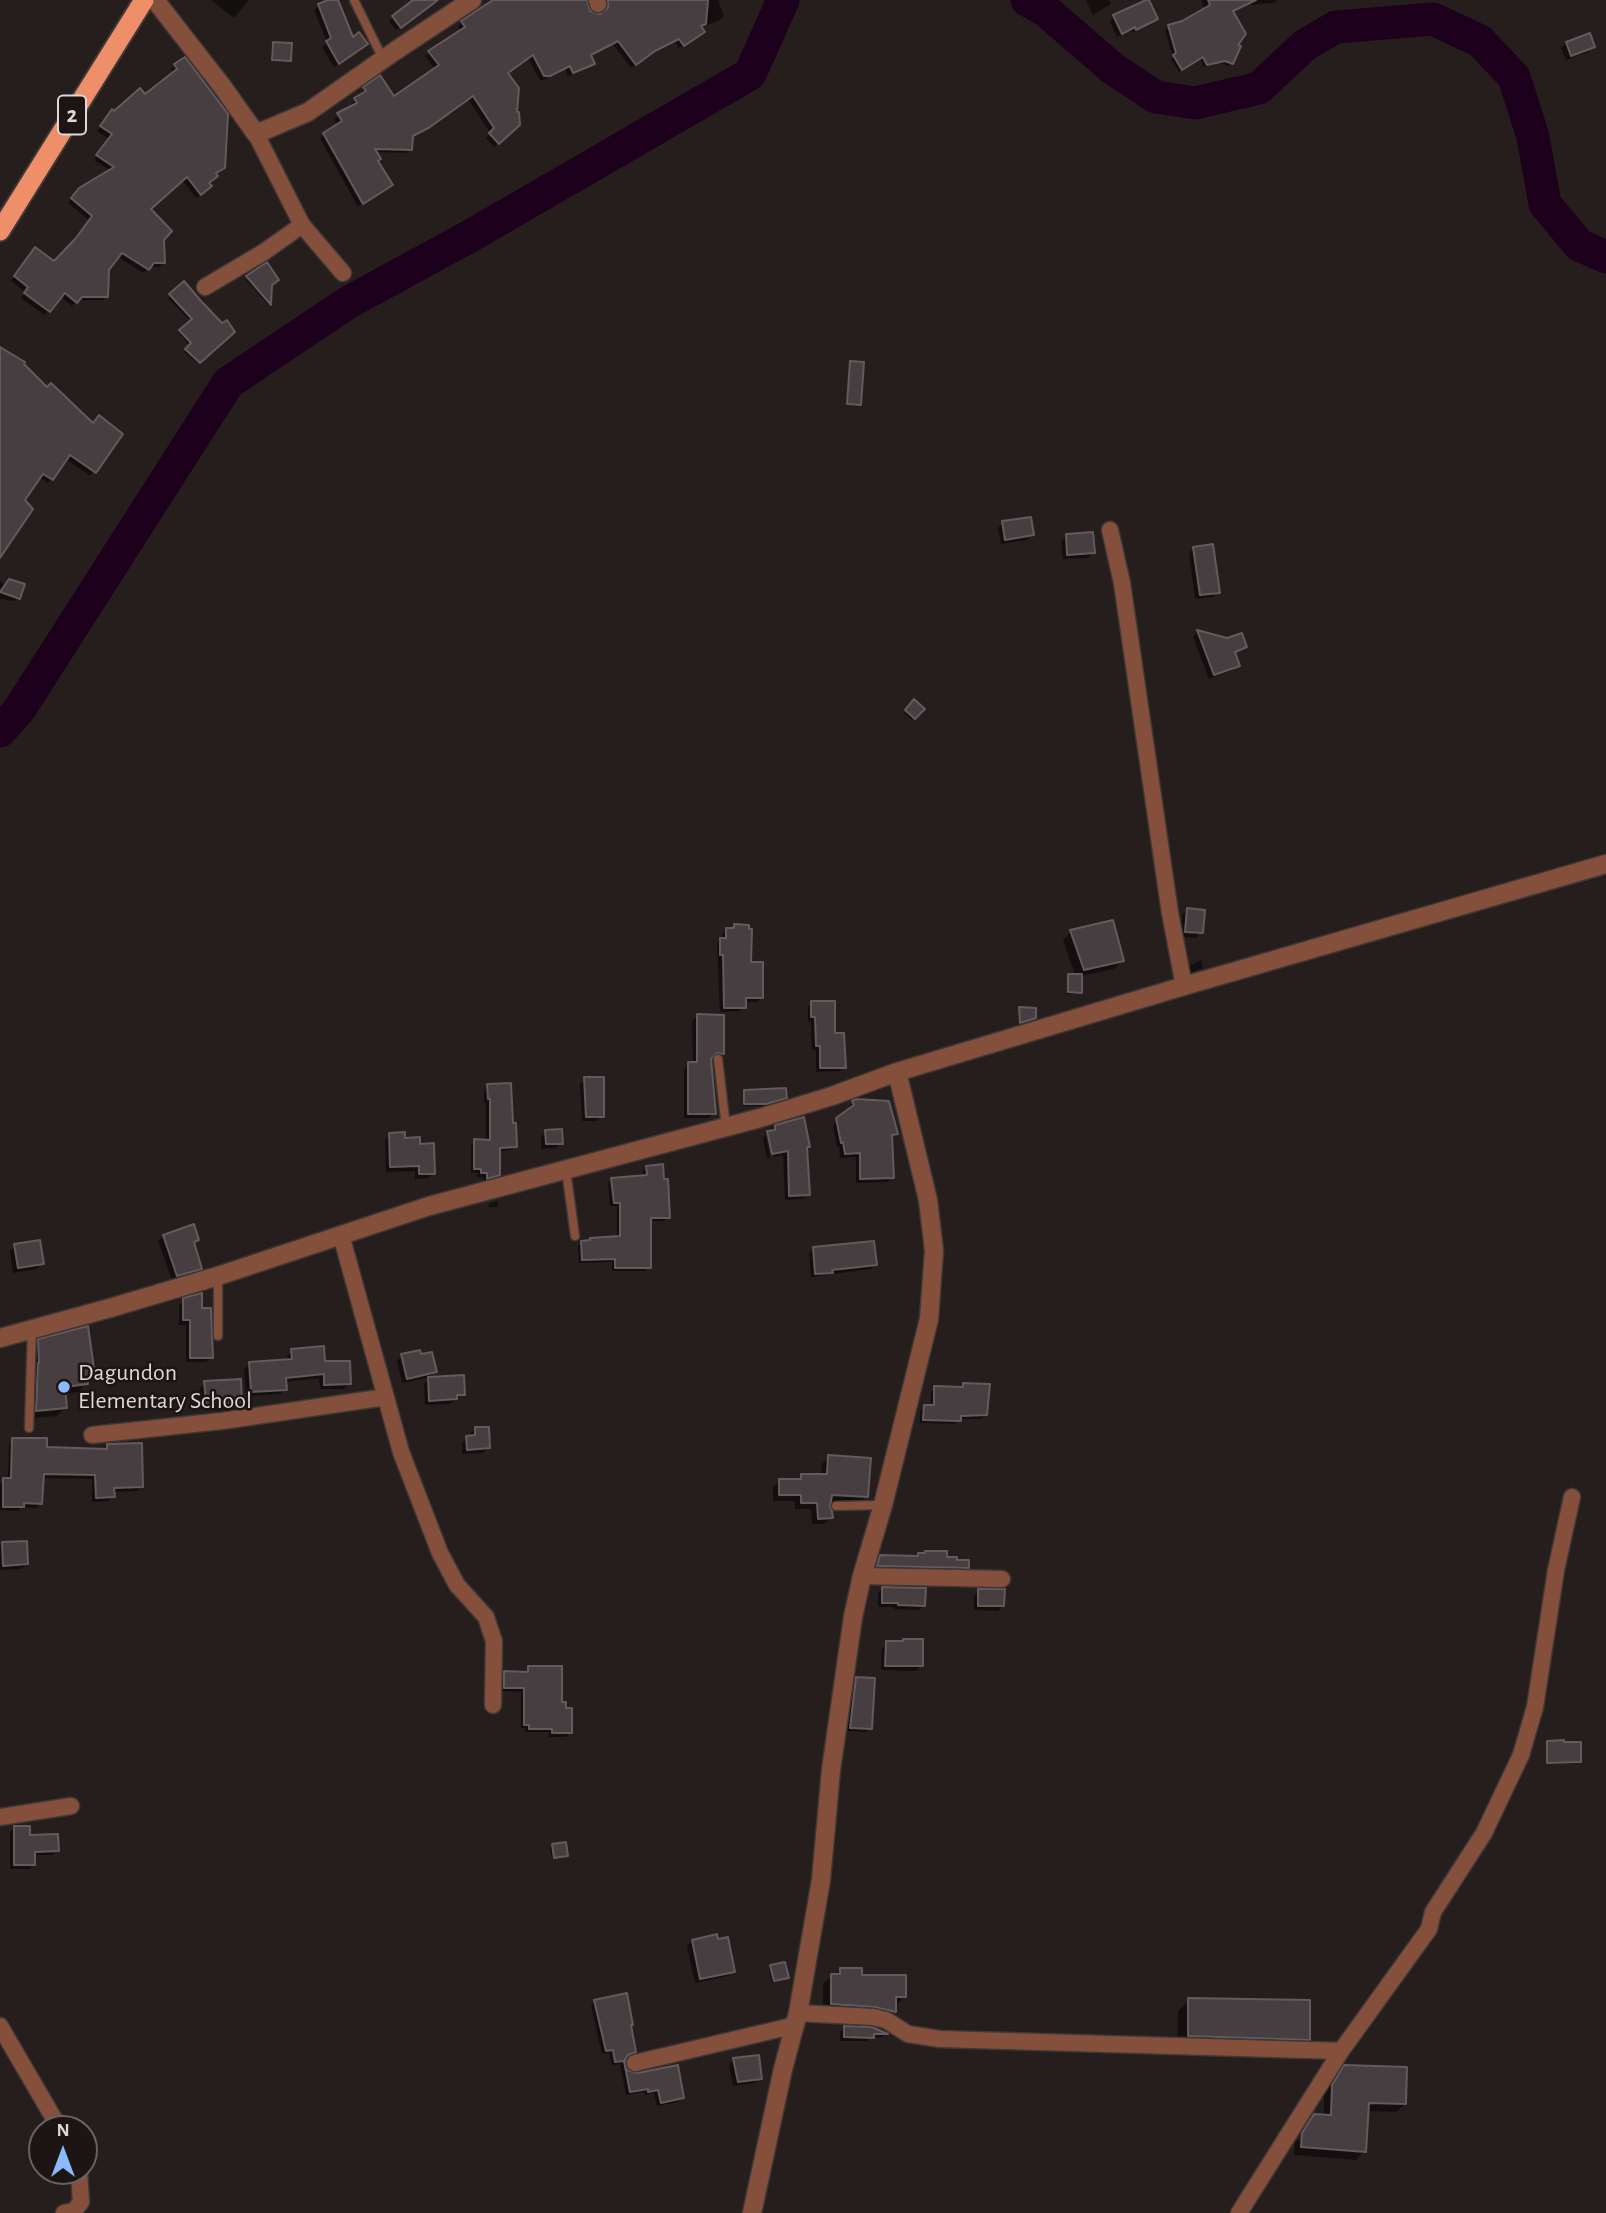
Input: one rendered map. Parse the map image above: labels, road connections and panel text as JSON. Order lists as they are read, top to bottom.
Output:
{
  "streets": {
    "highway": ["2"]
  },
  "places": ["Dagundon Elementary School"],
  "north": "top"
}
